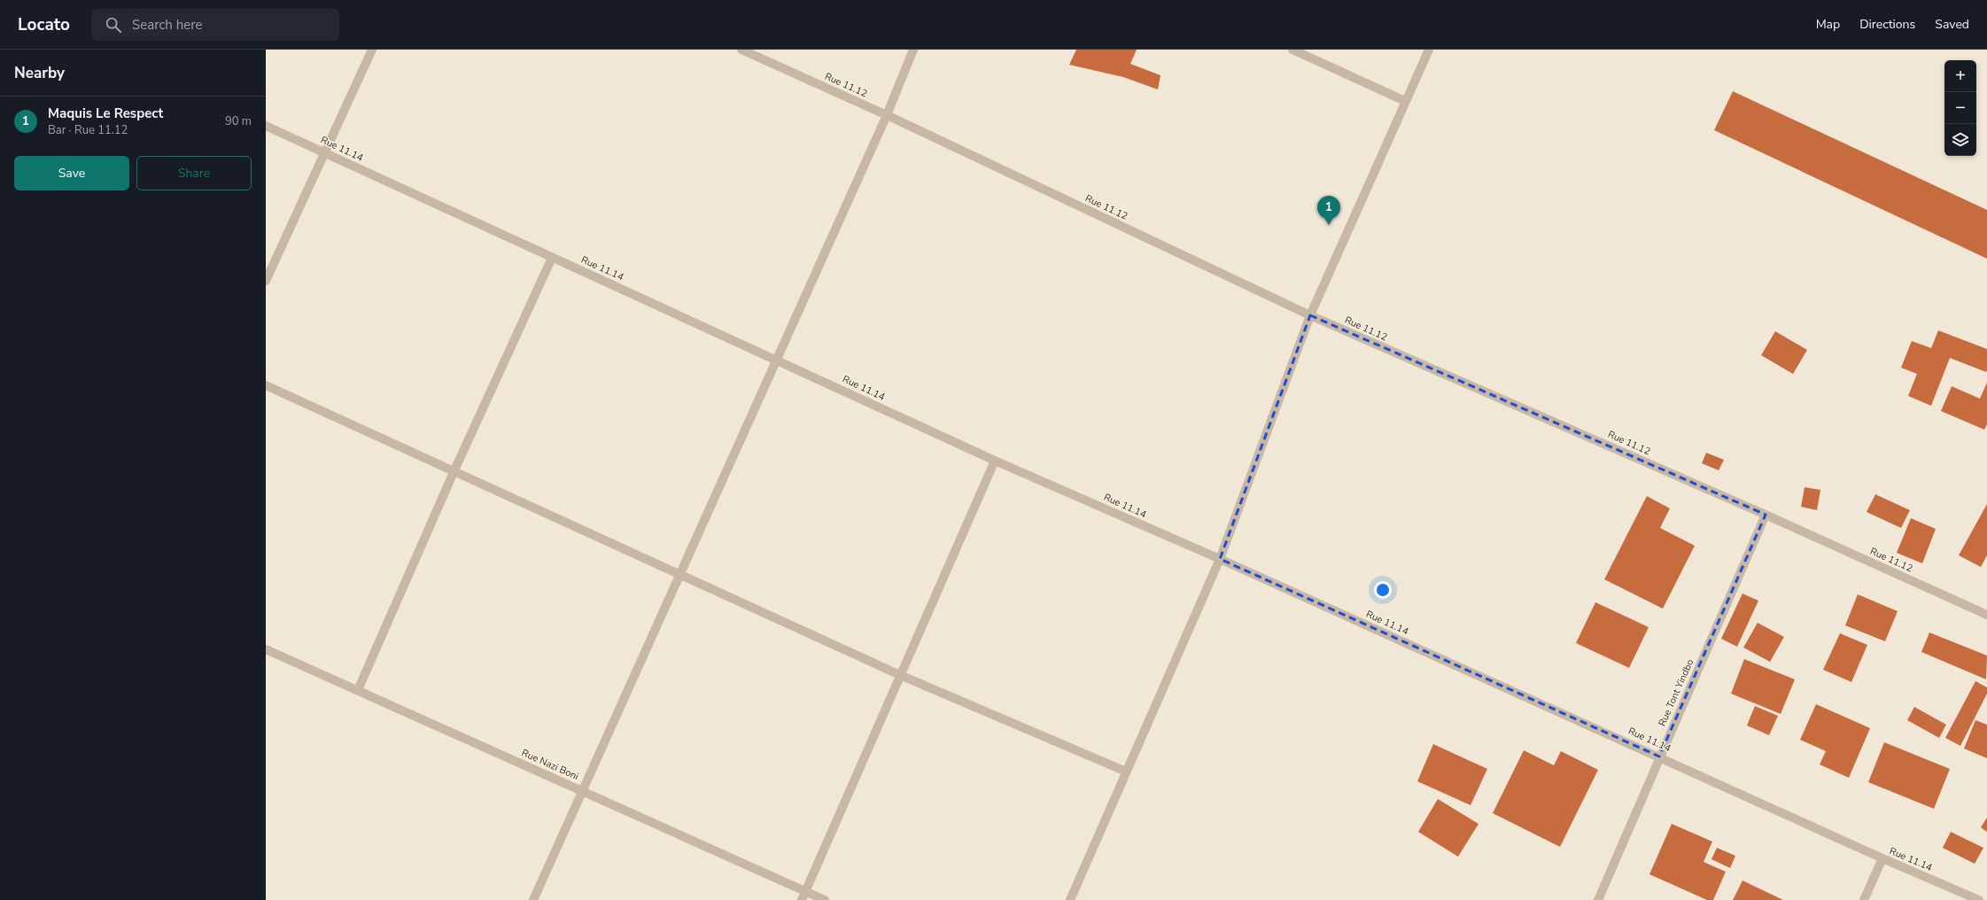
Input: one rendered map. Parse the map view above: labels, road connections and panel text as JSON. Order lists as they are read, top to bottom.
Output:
{
  "streets": {
    "street": [
      "Rue 11.12",
      "Rue 11.14",
      "Rue Tont Yindbo",
      "Rue Nazi Boni"
    ]
  },
  "crossings": [
    ["Rue 11.12", "Rue Tont Yindbo"],
    ["Rue 11.14", "Rue Tont Yindbo"]
  ],
  "page": {
    "header": "Locato",
    "search": "Search here",
    "nav": ["Map", "Directions", "Saved"],
    "heading": "Nearby",
    "map_buttons": ["+", "−"],
    "list": [
      {
        "mark": "1",
        "name": "Maquis Le Respect",
        "note": "Bar · Rue 11.12",
        "value": "90 m"
      }
    ],
    "buttons": ["Save", "Share"],
    "pins": "1"
  }
}
